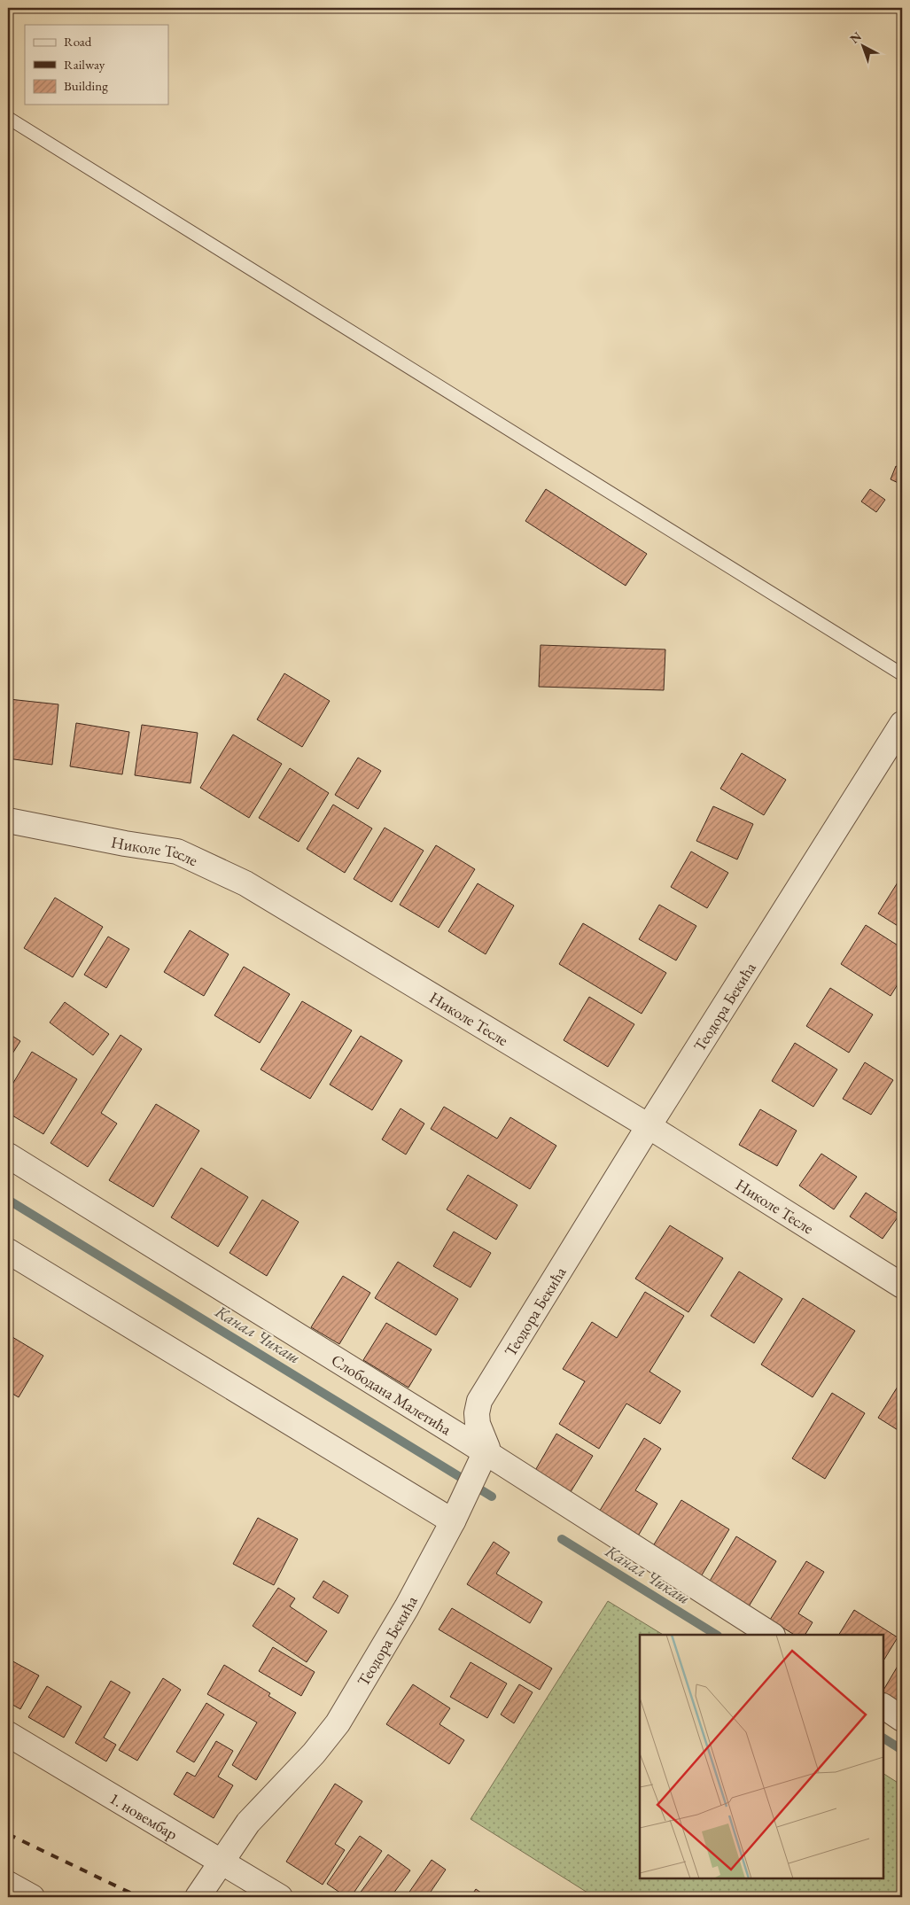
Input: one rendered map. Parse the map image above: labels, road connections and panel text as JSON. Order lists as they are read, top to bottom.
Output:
{
  "streets": {
    "street": [
      "Николе Тесле",
      "Теодора Бекића",
      "Слободана Малетића",
      "1. новембар"
    ]
  },
  "crossings": [
    ["Николе Тесле", "Теодора Бекића"],
    ["Теодора Бекића", "Слободана Малетића"],
    ["Теодора Бекића", "1. новембар"]
  ],
  "water": ["Канал Чикаш"],
  "legend": ["Road", "Railway", "Building"],
  "north": "top left"
}
